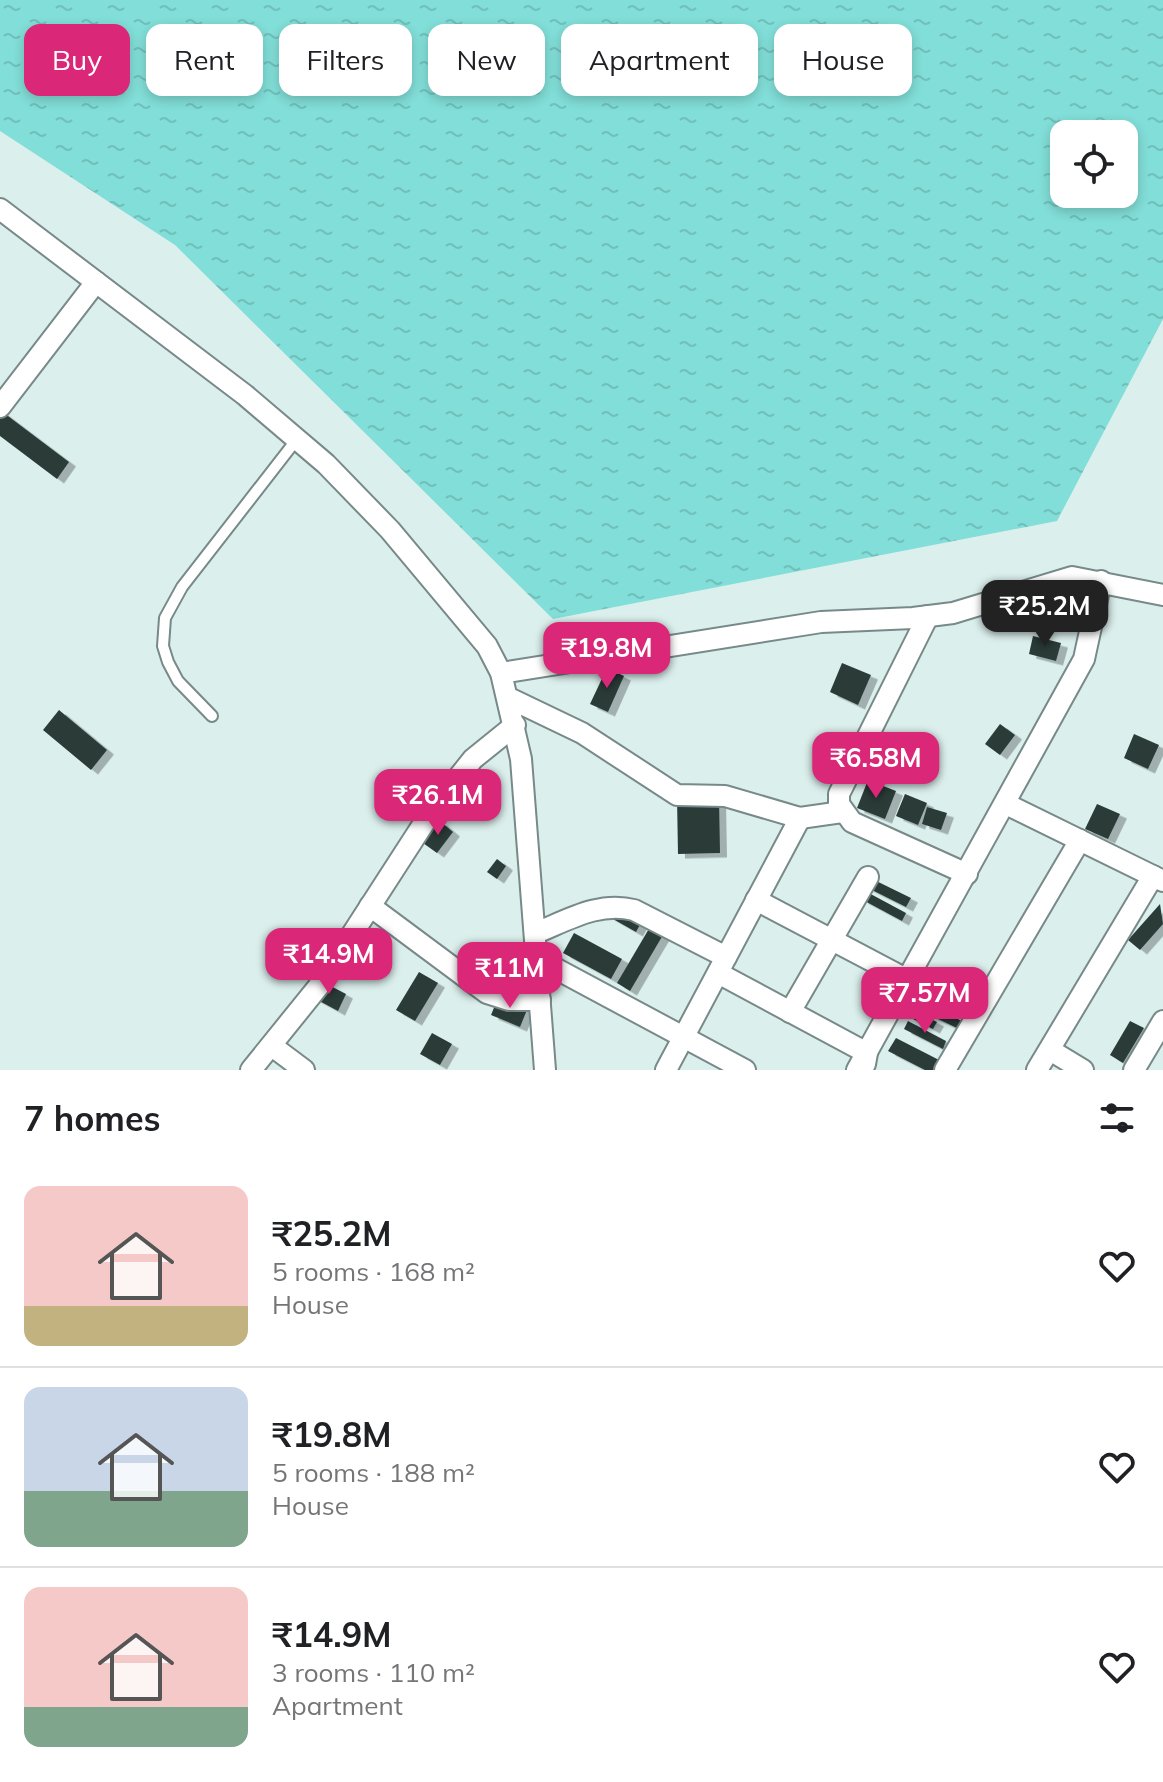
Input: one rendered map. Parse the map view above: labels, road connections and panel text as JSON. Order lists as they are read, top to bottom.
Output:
{
  "page": {
    "chip": [
      "Buy",
      "Rent",
      "Filters",
      "New",
      "Apartment",
      "House"
    ],
    "price": [
      "₹25.2M",
      "₹19.8M",
      "₹6.58M",
      "₹26.1M",
      "₹14.9M",
      "₹11M",
      "₹7.57M"
    ],
    "heading": "7 homes",
    "list": [
      {
        "name": "₹25.2M",
        "note": "5 rooms · 168 m² · House"
      },
      {
        "name": "₹19.8M",
        "note": "5 rooms · 188 m² · House"
      },
      {
        "name": "₹14.9M",
        "note": "3 rooms · 110 m² · Apartment"
      }
    ]
  }
}
